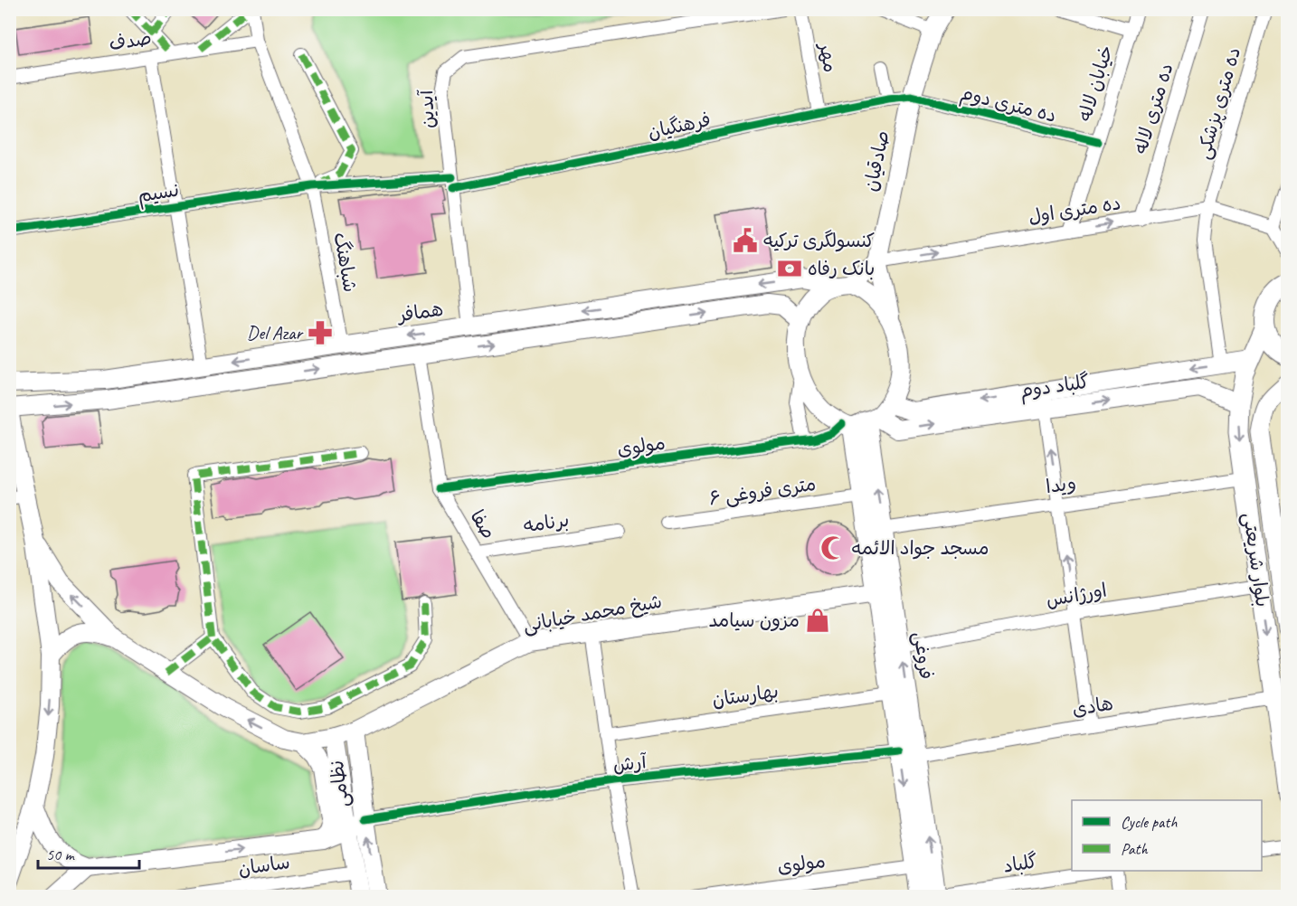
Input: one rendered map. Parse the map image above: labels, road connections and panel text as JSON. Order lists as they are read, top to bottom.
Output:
{
  "streets": {
    "main road": [
      "صادقیان",
      "همافر",
      "گلباد دوم",
      "بلوار شریعتى",
      "شیخ محمد خیابانی",
      "فروغى",
      "نظامی"
    ],
    "street": [
      "صدف",
      "مهر",
      "خیابان لاله",
      "ده متری پزشکی",
      "ده متری دوم",
      "ده متری لاله",
      "آیدین",
      "فرهنگیان",
      "نسیم",
      "ده متری اول",
      "شباهنگ",
      "مولوی",
      "ویدا",
      "۶ متری فروغی",
      "برنامه",
      "صفا",
      "اورژانس",
      "بهارستان",
      "هادی",
      "آرش",
      "گلباد",
      "ساسان"
    ]
  },
  "crossings": [
    ["صدف", "نسیم"],
    ["صدف", "شباهنگ"],
    ["مهر", "فرهنگیان"],
    ["خیابان لاله", "ده متری دوم"],
    ["خیابان لاله", "ده متری اول"],
    ["ده متری پزشکی", "ده متری اول"],
    ["ده متری پزشکی", "گلباد دوم"],
    ["ده متری دوم", "فرهنگیان"],
    ["ده متری دوم", "صادقیان"],
    ["ده متری لاله", "ده متری اول"],
    ["آیدین", "فرهنگیان"],
    ["آیدین", "همافر"],
    ["فرهنگیان", "صادقیان"],
    ["فرهنگیان", "نسیم"],
    ["فرهنگیان", "شباهنگ"],
    ["صادقیان", "ده متری اول"],
    ["نسیم", "شباهنگ"],
    ["شباهنگ", "همافر"],
    ["همافر", "گلباد دوم"],
    ["همافر", "مولوی"],
    ["همافر", "فروغى"],
    ["گلباد دوم", "مولوی"],
    ["گلباد دوم", "بلوار شریعتى"],
    ["گلباد دوم", "فروغى"],
    ["مولوی", "صفا"],
    ["مولوی", "فروغى"],
    ["ویدا", "بلوار شریعتى"],
    ["ویدا", "فروغى"],
    ["۶ متری فروغی", "فروغى"],
    ["برنامه", "صفا"],
    ["صفا", "شیخ محمد خیابانی"],
    ["بلوار شریعتى", "اورژانس"],
    ["بلوار شریعتى", "هادی"],
    ["اورژانس", "فروغى"],
    ["شیخ محمد خیابانی", "فروغى"],
    ["شیخ محمد خیابانی", "نظامی"],
    ["فروغى", "بهارستان"],
    ["فروغى", "هادی"],
    ["فروغى", "آرش"],
    ["فروغى", "گلباد"],
    ["آرش", "نظامی"],
    ["نظامی", "ساسان"]
  ],
  "one_way": ["ده متری اول"],
  "places": {
    "public building": ["کنسولگری ترکیه"],
    "bank": ["بانک رفاه"],
    "pharmacy": ["Del Azar"],
    "mosque": ["مسجد جواد الائمه"],
    "shop": ["مزون سیامد"]
  },
  "legend": ["Cycle path", "Path"],
  "scale_bar": "50 m"
}
